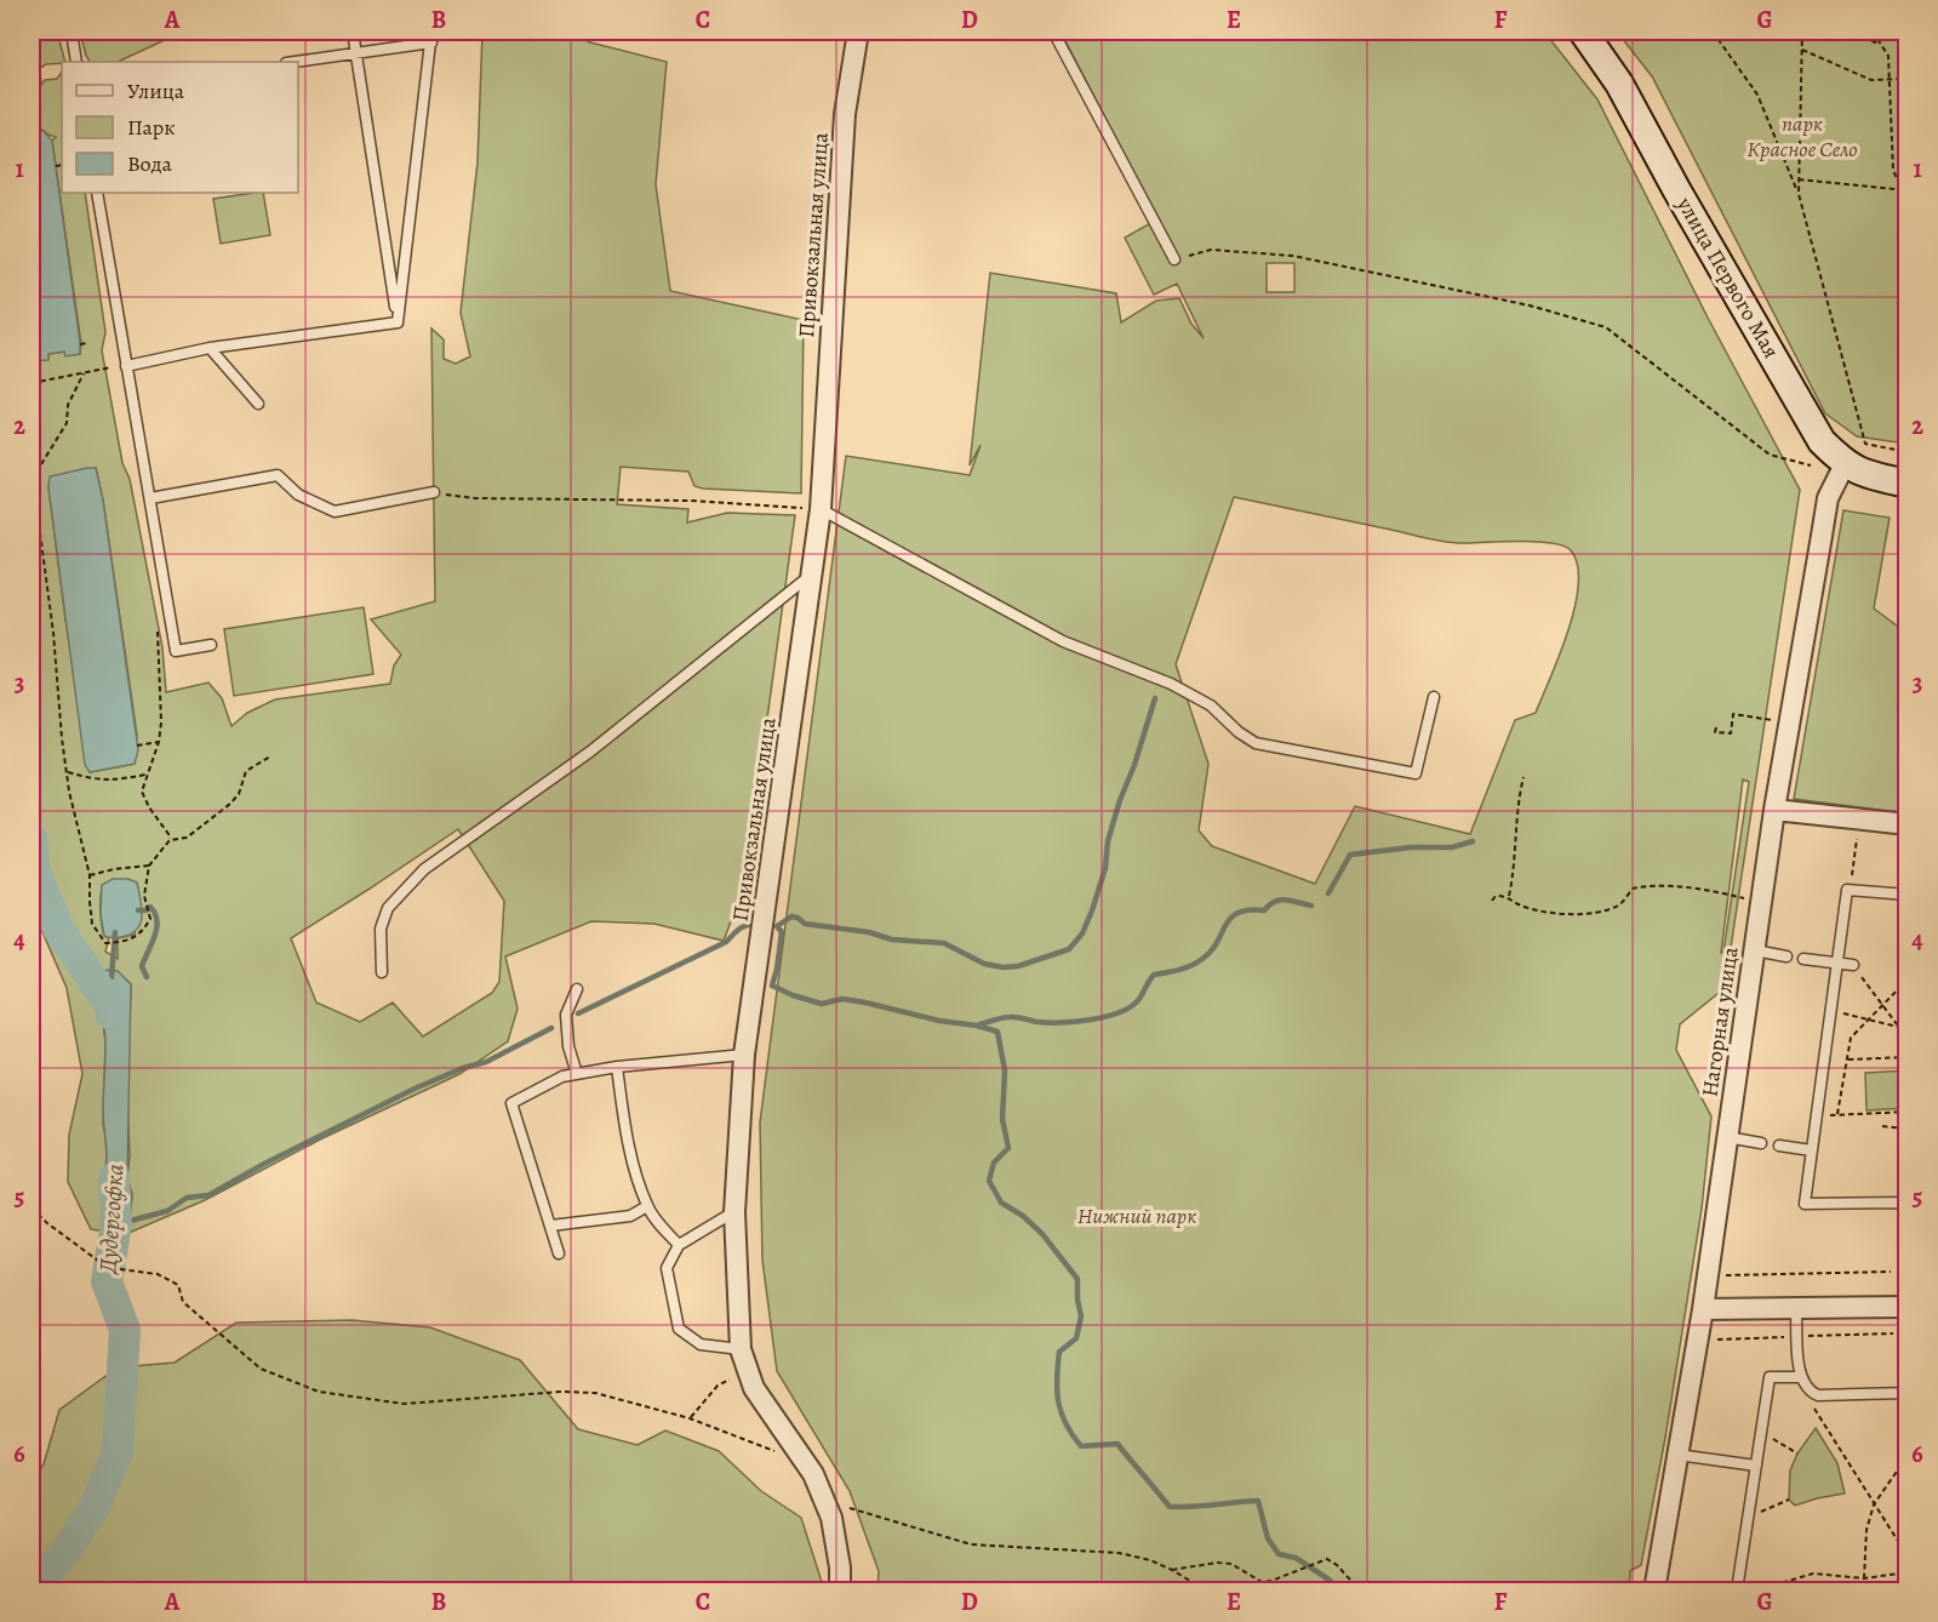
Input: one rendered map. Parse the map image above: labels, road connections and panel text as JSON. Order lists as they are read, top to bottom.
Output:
{
  "streets": {
    "main road": ["улица Первого Мая"],
    "street": ["Привокзальная улица", "Нагорная улица"]
  },
  "crossings": [
    ["улица Первого Мая", "Нагорная улица"]
  ],
  "water": ["Дудергофка"],
  "parks": ["парк Красное Село", "Нижний парк"],
  "legend": ["Улица", "Парк", "Вода"],
  "grid": {
    "columns": [
      "A",
      "B",
      "C",
      "D",
      "E",
      "F",
      "G"
    ],
    "rows": [
      "1",
      "2",
      "3",
      "4",
      "5",
      "6"
    ]
  }
}
